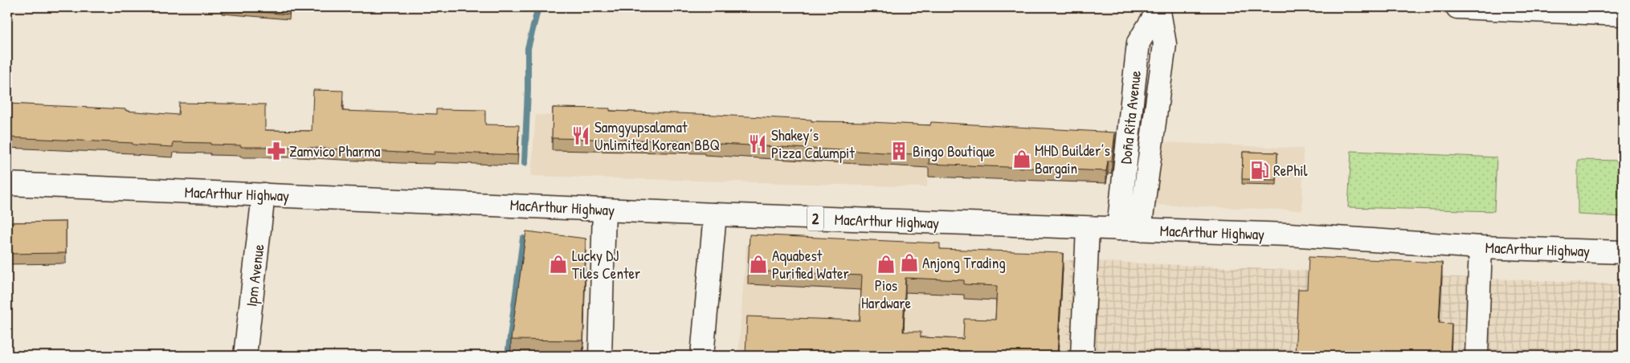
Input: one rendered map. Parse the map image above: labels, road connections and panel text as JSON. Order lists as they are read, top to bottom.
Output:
{
  "streets": {
    "main road": [
      "Doña Rita Avenue",
      "MacArthur Highway",
      "2",
      "Ipm Avenue"
    ]
  },
  "crossings": [
    ["Doña Rita Avenue", "MacArthur Highway"],
    ["MacArthur Highway", "Ipm Avenue"]
  ],
  "places": {
    "restaurant": ["Samgyupsalamat Unlimited Korean BBQ", "Shakey’s Pizza Calumpit"],
    "pharmacy": ["Zamvico Pharma"],
    "building": ["Bingo Boutique"],
    "shop": [
      "MHD Builder’s Bargain",
      "Anjong Trading",
      "Lucky DJ Tiles Center",
      "Aquabest Purified Water",
      "Pios Hardware"
    ],
    "fuel station": ["RePhil"]
  }
}
